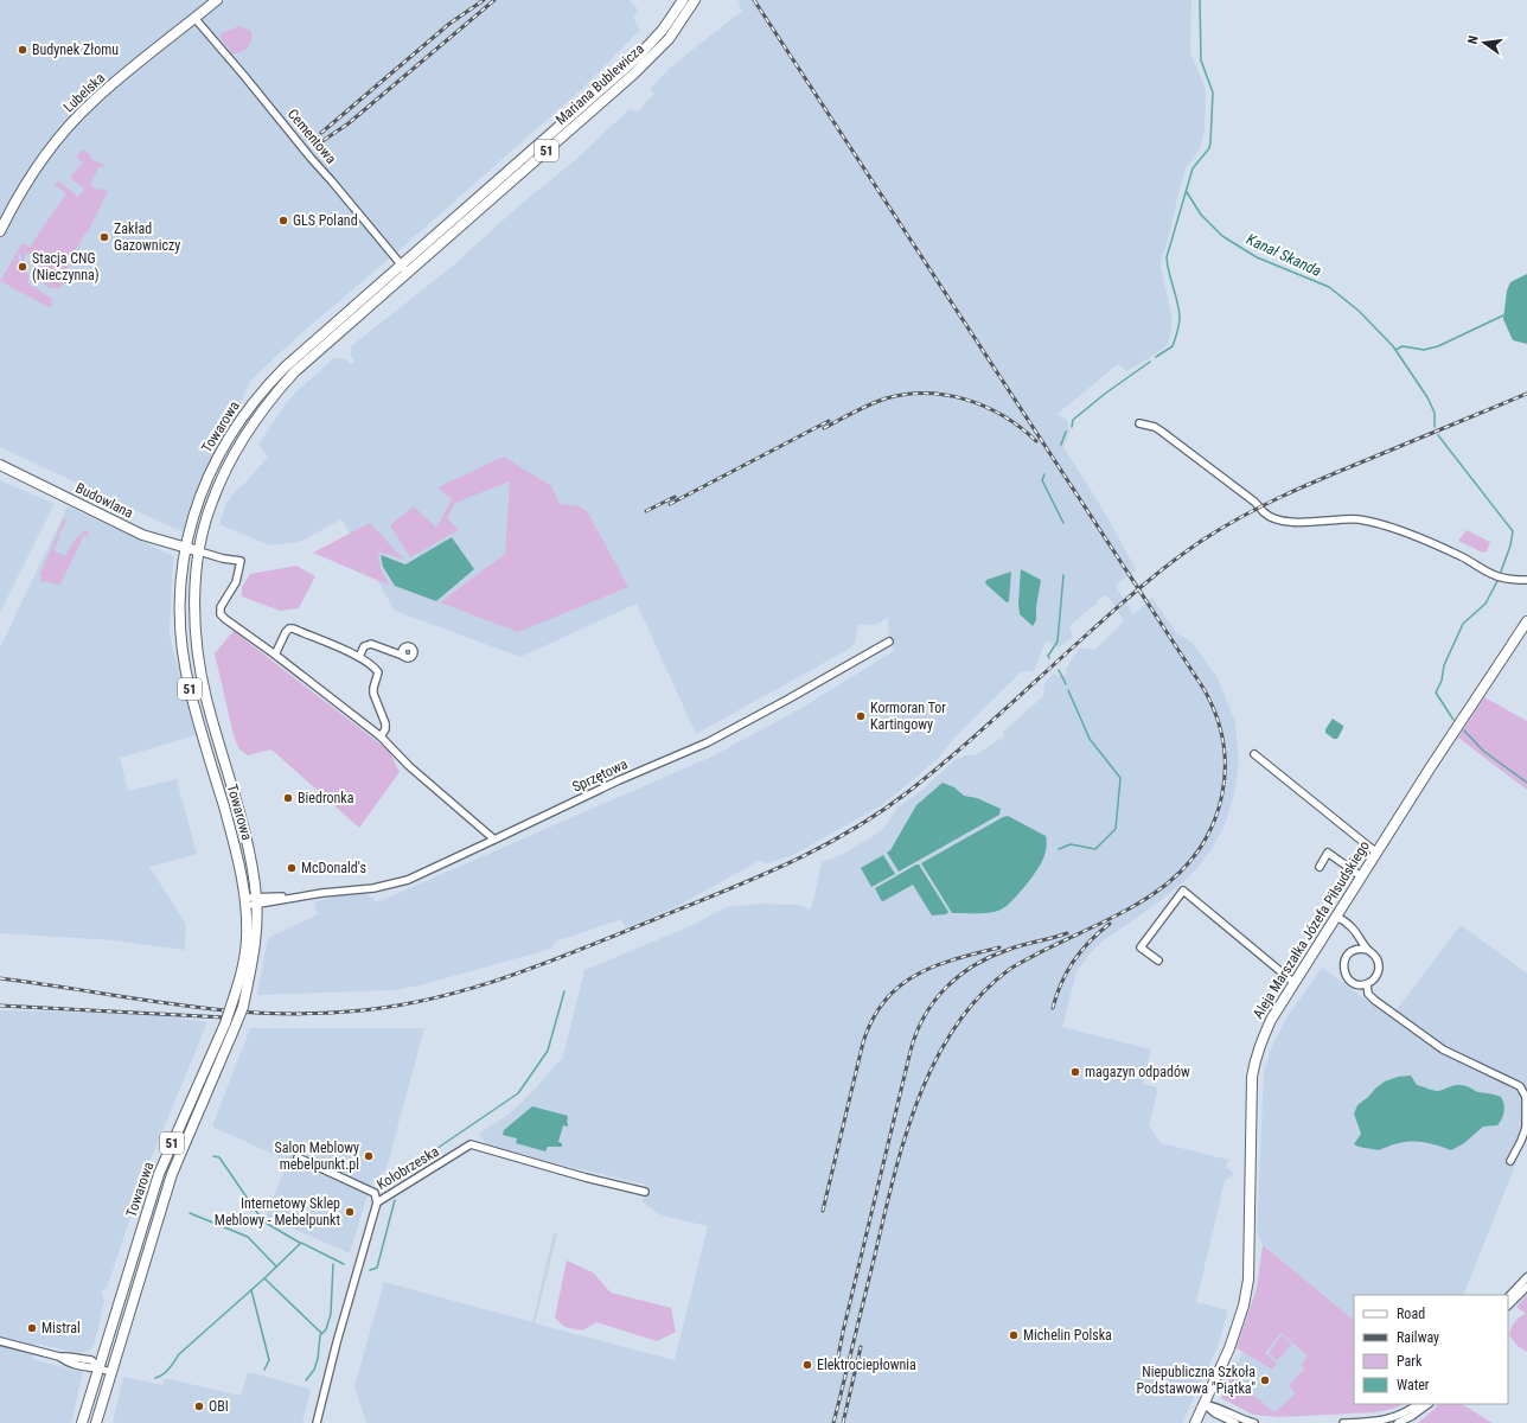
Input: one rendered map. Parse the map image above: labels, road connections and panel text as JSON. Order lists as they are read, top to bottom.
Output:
{
  "streets": {
    "main road": [
      "Mariana Bublewicza",
      "Lubelska",
      "51",
      "Towarowa",
      "Budowlana",
      "Aleja Marszałka Józefa Piłsudskiego"
    ],
    "street": ["Cementowa", "Sprzętowa", "Kołobrzeska"]
  },
  "crossings": [
    ["Mariana Bublewicza", "Cementowa"],
    ["Mariana Bublewicza", "Towarowa"],
    ["Lubelska", "Cementowa"],
    ["Cementowa", "Towarowa"],
    ["Towarowa", "Budowlana"],
    ["Towarowa", "Sprzętowa"]
  ],
  "water": ["Kanał Skanda"],
  "places": [
    "Budynek Złomu",
    "GLS Poland",
    "Zakład Gazowniczy",
    "Stacja CNG (Nieczynna)",
    "Kormoran Tor Kartingowy",
    "Biedronka",
    "McDonald's",
    "magazyn odpadów",
    "Salon Meblowy mebelpunkt.pl",
    "Internetowy Sklep Meblowy - Mebelpunkt",
    "Mistral",
    "Michelin Polska",
    "Elektrociepłownia",
    "Niepubliczna Szkoła Podstawowa \"Piątka\"",
    "OBI"
  ],
  "legend": [
    "Road",
    "Railway",
    "Park",
    "Water"
  ],
  "north": "left"
}
